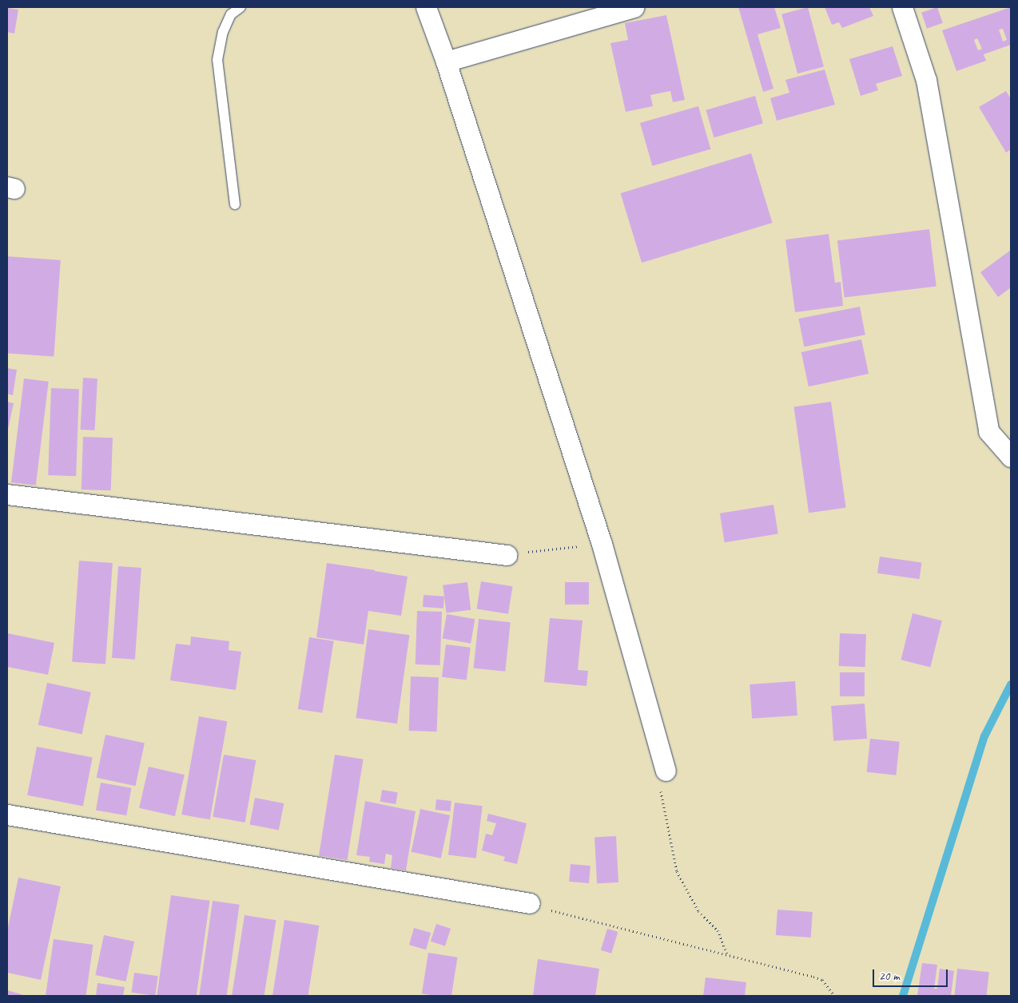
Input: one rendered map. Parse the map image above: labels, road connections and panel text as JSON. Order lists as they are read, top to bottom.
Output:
{
  "scale_bar": "20 m"
}
